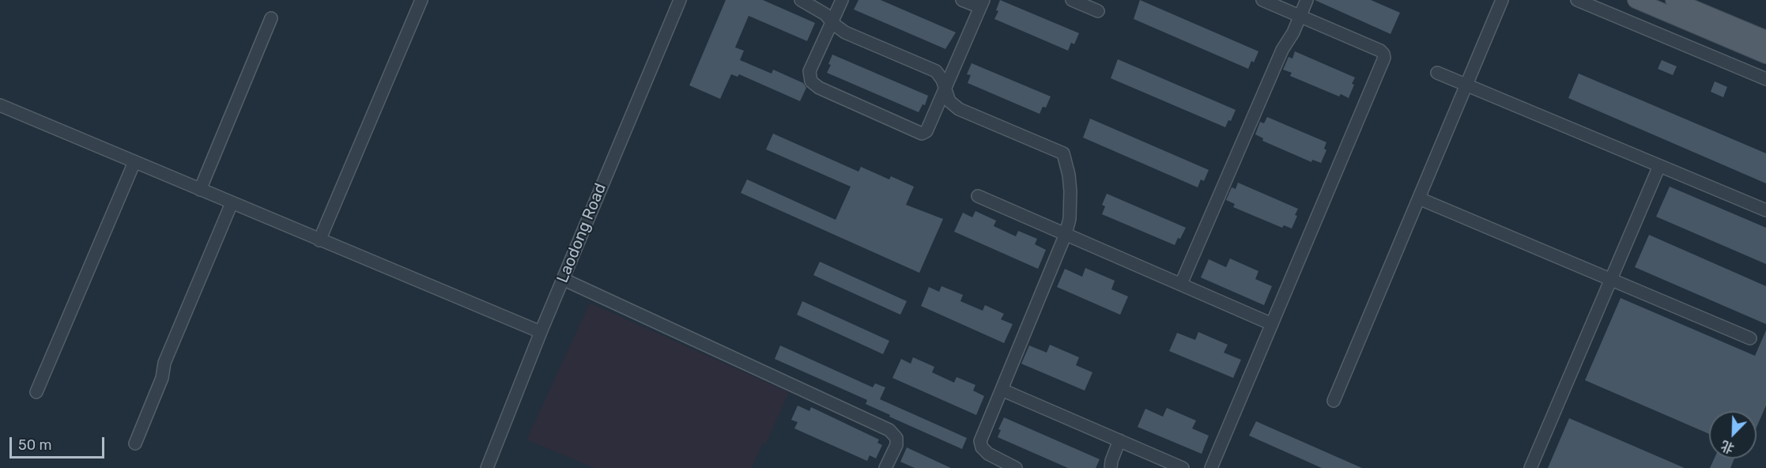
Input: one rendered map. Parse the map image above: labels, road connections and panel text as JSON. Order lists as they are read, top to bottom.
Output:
{
  "streets": {
    "street": ["Laodong Road"]
  },
  "scale_bar": "50 m",
  "north": "bottom left"
}
